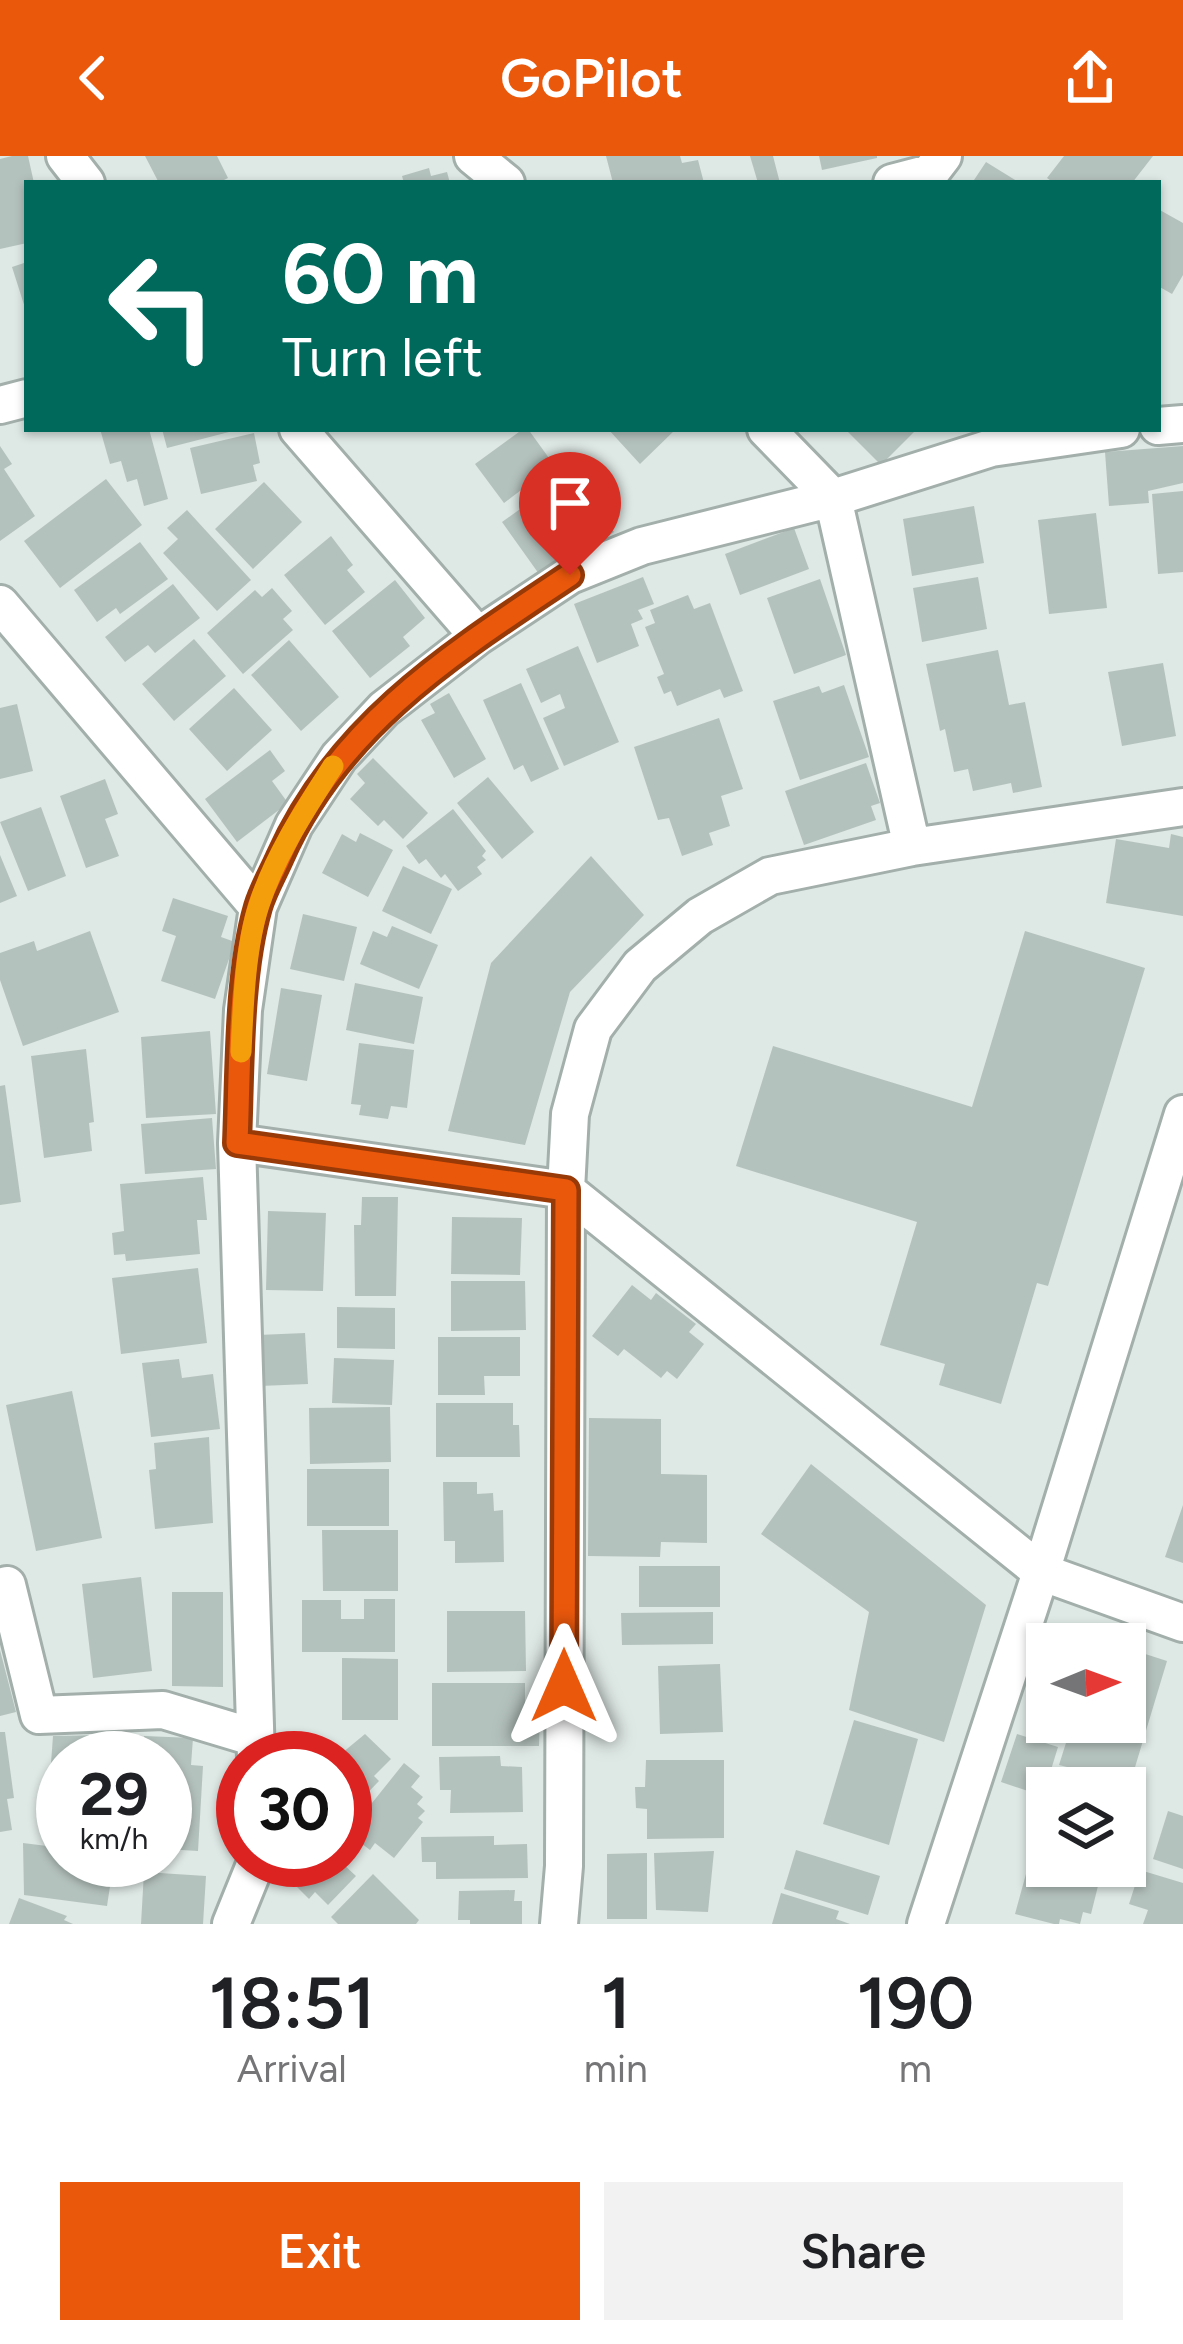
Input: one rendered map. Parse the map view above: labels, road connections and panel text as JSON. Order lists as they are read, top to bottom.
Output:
{
  "north": "right",
  "page": {
    "header": "GoPilot",
    "turn": ["60 m", "Turn left"],
    "speed": "29 km/h",
    "limit": "30",
    "eta": [
      "18:51",
      "Arrival",
      "1",
      "min",
      "190",
      "m"
    ],
    "buttons": ["Exit", "Share"]
  }
}
